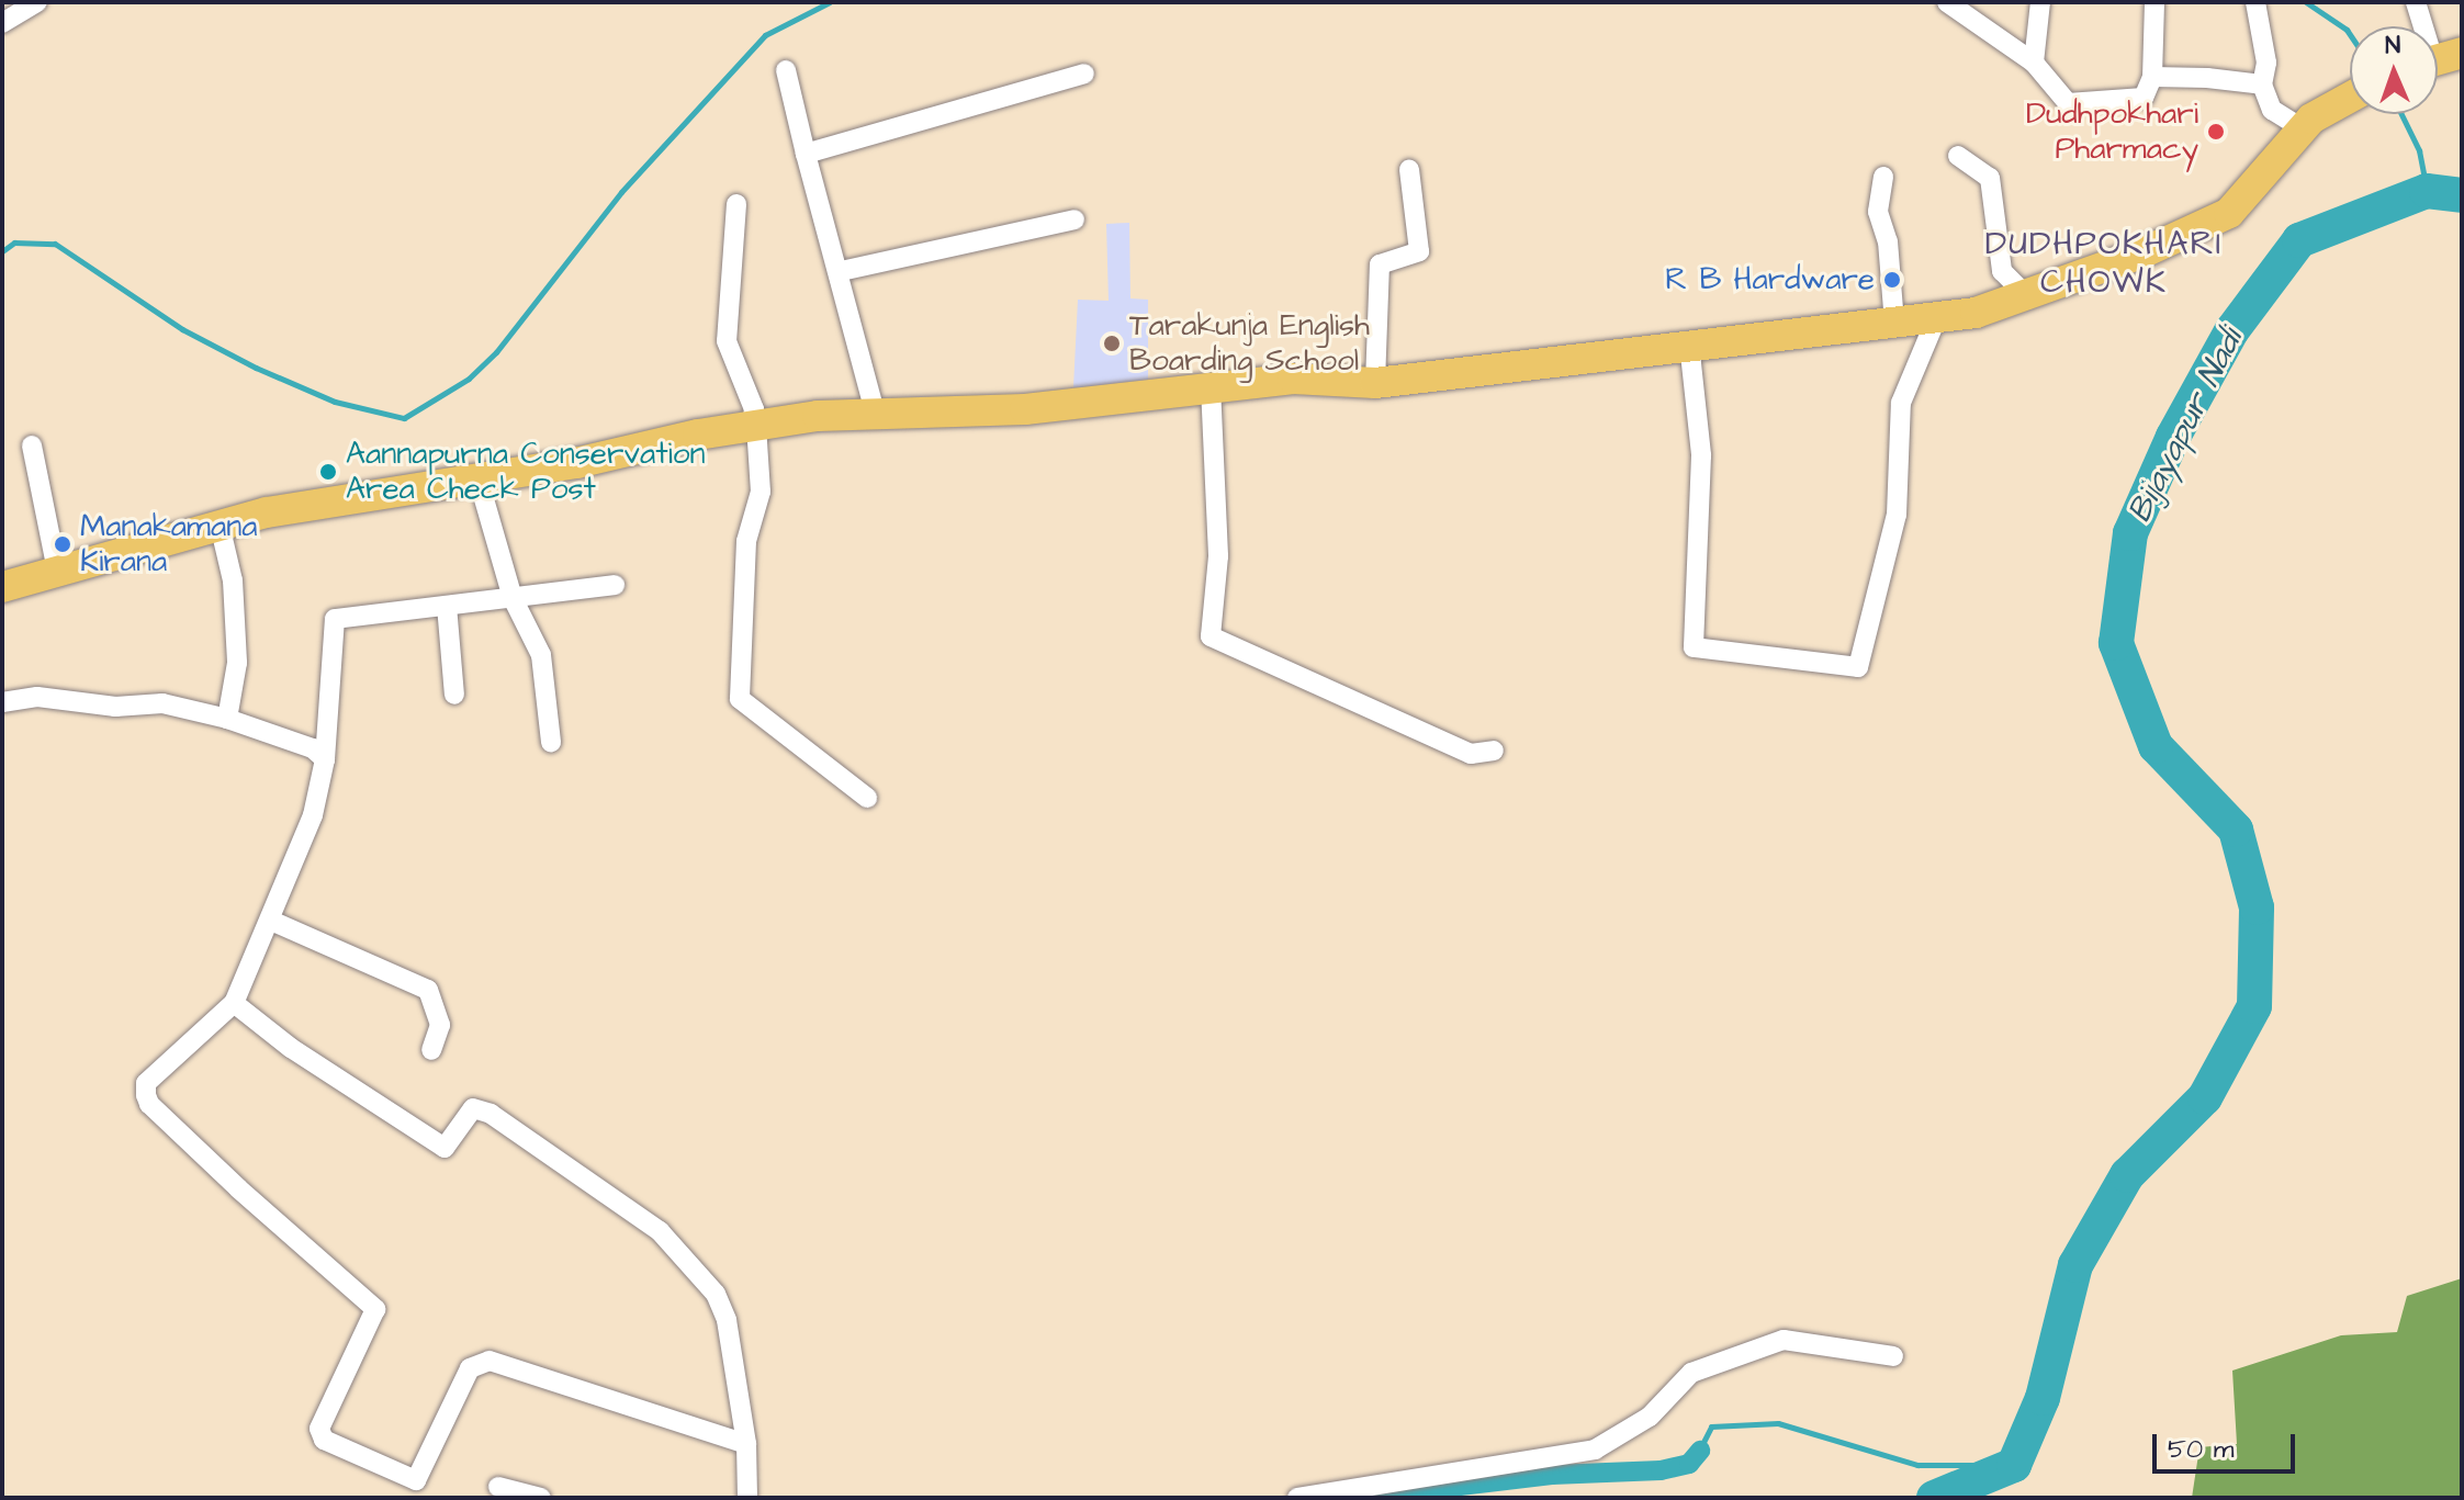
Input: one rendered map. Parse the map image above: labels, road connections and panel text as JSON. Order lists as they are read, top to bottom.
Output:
{
  "districts": ["DUDHPOKHARI CHOWK"],
  "water": ["Bijayapur Nadi"],
  "places": [
    "Dudhpokhari Pharmacy",
    "R B Hardware",
    "Tarakunja English Boarding School",
    "Aannapurna Conservation Area Check Post",
    "Manakamana Kirana"
  ],
  "scale_bar": "50 m",
  "north": "top"
}
